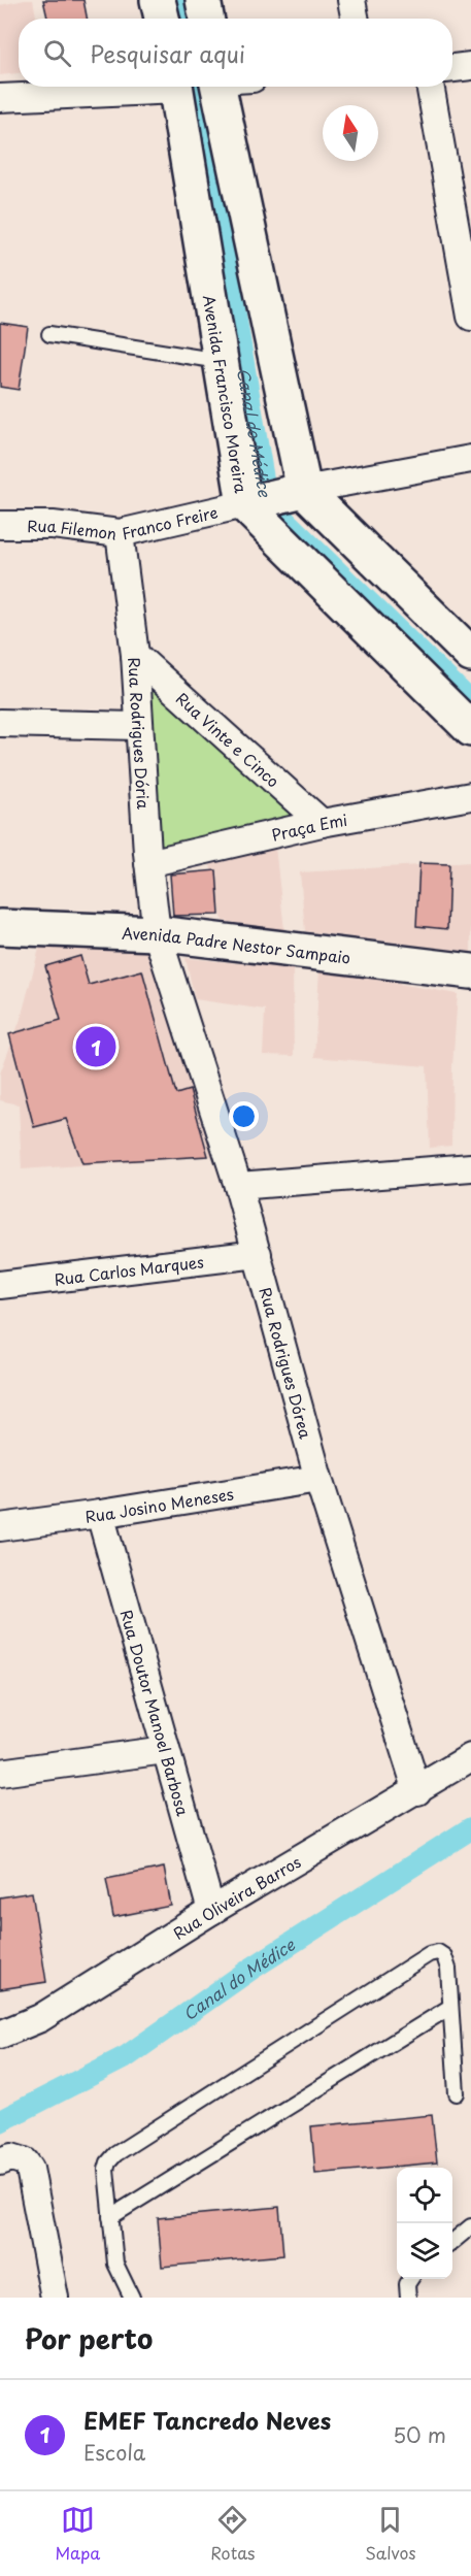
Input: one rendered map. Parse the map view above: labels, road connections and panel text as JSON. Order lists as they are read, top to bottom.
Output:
{
  "streets": {
    "street": [
      "Avenida Francisco Moreira",
      "Rua Filemon Franco Freire",
      "Rua Rodrigues Dória",
      "Rua Vinte e Cinco",
      "Praça Emi",
      "Avenida Padre Nestor Sampaio",
      "Rua Carlos Marques",
      "Rua Rodrigues Dórea",
      "Rua Josino Meneses",
      "Rua Doutor Manoel Barbosa",
      "Rua Oliveira Barros"
    ]
  },
  "crossings": [
    ["Avenida Francisco Moreira", "Rua Filemon Franco Freire"],
    ["Rua Filemon Franco Freire", "Rua Rodrigues Dória"],
    ["Rua Rodrigues Dória", "Rua Vinte e Cinco"],
    ["Rua Rodrigues Dória", "Praça Emi"],
    ["Rua Rodrigues Dória", "Avenida Padre Nestor Sampaio"],
    ["Rua Rodrigues Dória", "Rua Rodrigues Dórea"],
    ["Rua Vinte e Cinco", "Praça Emi"],
    ["Avenida Padre Nestor Sampaio", "Rua Rodrigues Dórea"],
    ["Rua Carlos Marques", "Rua Rodrigues Dórea"],
    ["Rua Rodrigues Dórea", "Rua Josino Meneses"],
    ["Rua Rodrigues Dórea", "Rua Oliveira Barros"],
    ["Rua Josino Meneses", "Rua Doutor Manoel Barbosa"],
    ["Rua Doutor Manoel Barbosa", "Rua Oliveira Barros"]
  ],
  "water": ["Canal do Médice"],
  "north": "top",
  "page": {
    "search": "Pesquisar aqui",
    "pins": "1",
    "heading": "Por perto",
    "list": [
      {
        "mark": "1",
        "name": "EMEF Tancredo Neves",
        "note": "Escola",
        "value": "50 m"
      }
    ],
    "nav": ["Mapa", "Rotas", "Salvos"]
  }
}
